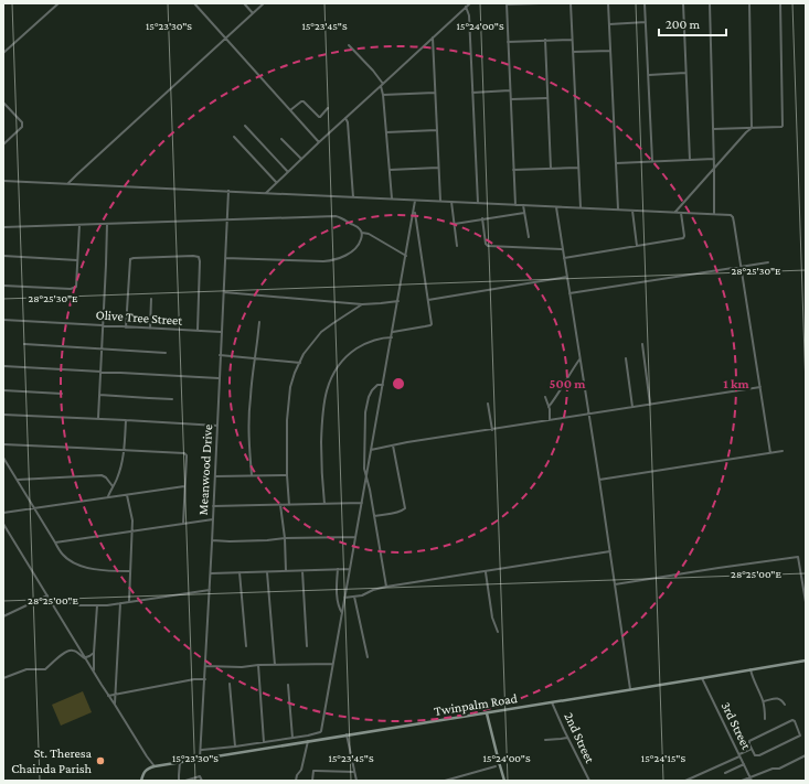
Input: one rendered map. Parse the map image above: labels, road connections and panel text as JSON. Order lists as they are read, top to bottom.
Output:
{
  "streets": {
    "main road": ["Twinpalm Road"],
    "street": [
      "Olive Tree Street",
      "Meanwood Drive",
      "3rd Street",
      "2nd Street"
    ]
  },
  "crossings": [
    ["Olive Tree Street", "Meanwood Drive"],
    ["Meanwood Drive", "Twinpalm Road"],
    ["Twinpalm Road", "3rd Street"],
    ["Twinpalm Road", "2nd Street"]
  ],
  "places": ["St. Theresa Chainda Parish"],
  "scale_bar": "200 m",
  "coordinates": [
    "15°23'30\"S",
    "15°23'45\"S",
    "15°24'00\"S",
    "28°25'30\"E",
    "28°25'00\"E",
    "15°24'15\"S"
  ],
  "rings": ["500 m", "1 km"]
}
